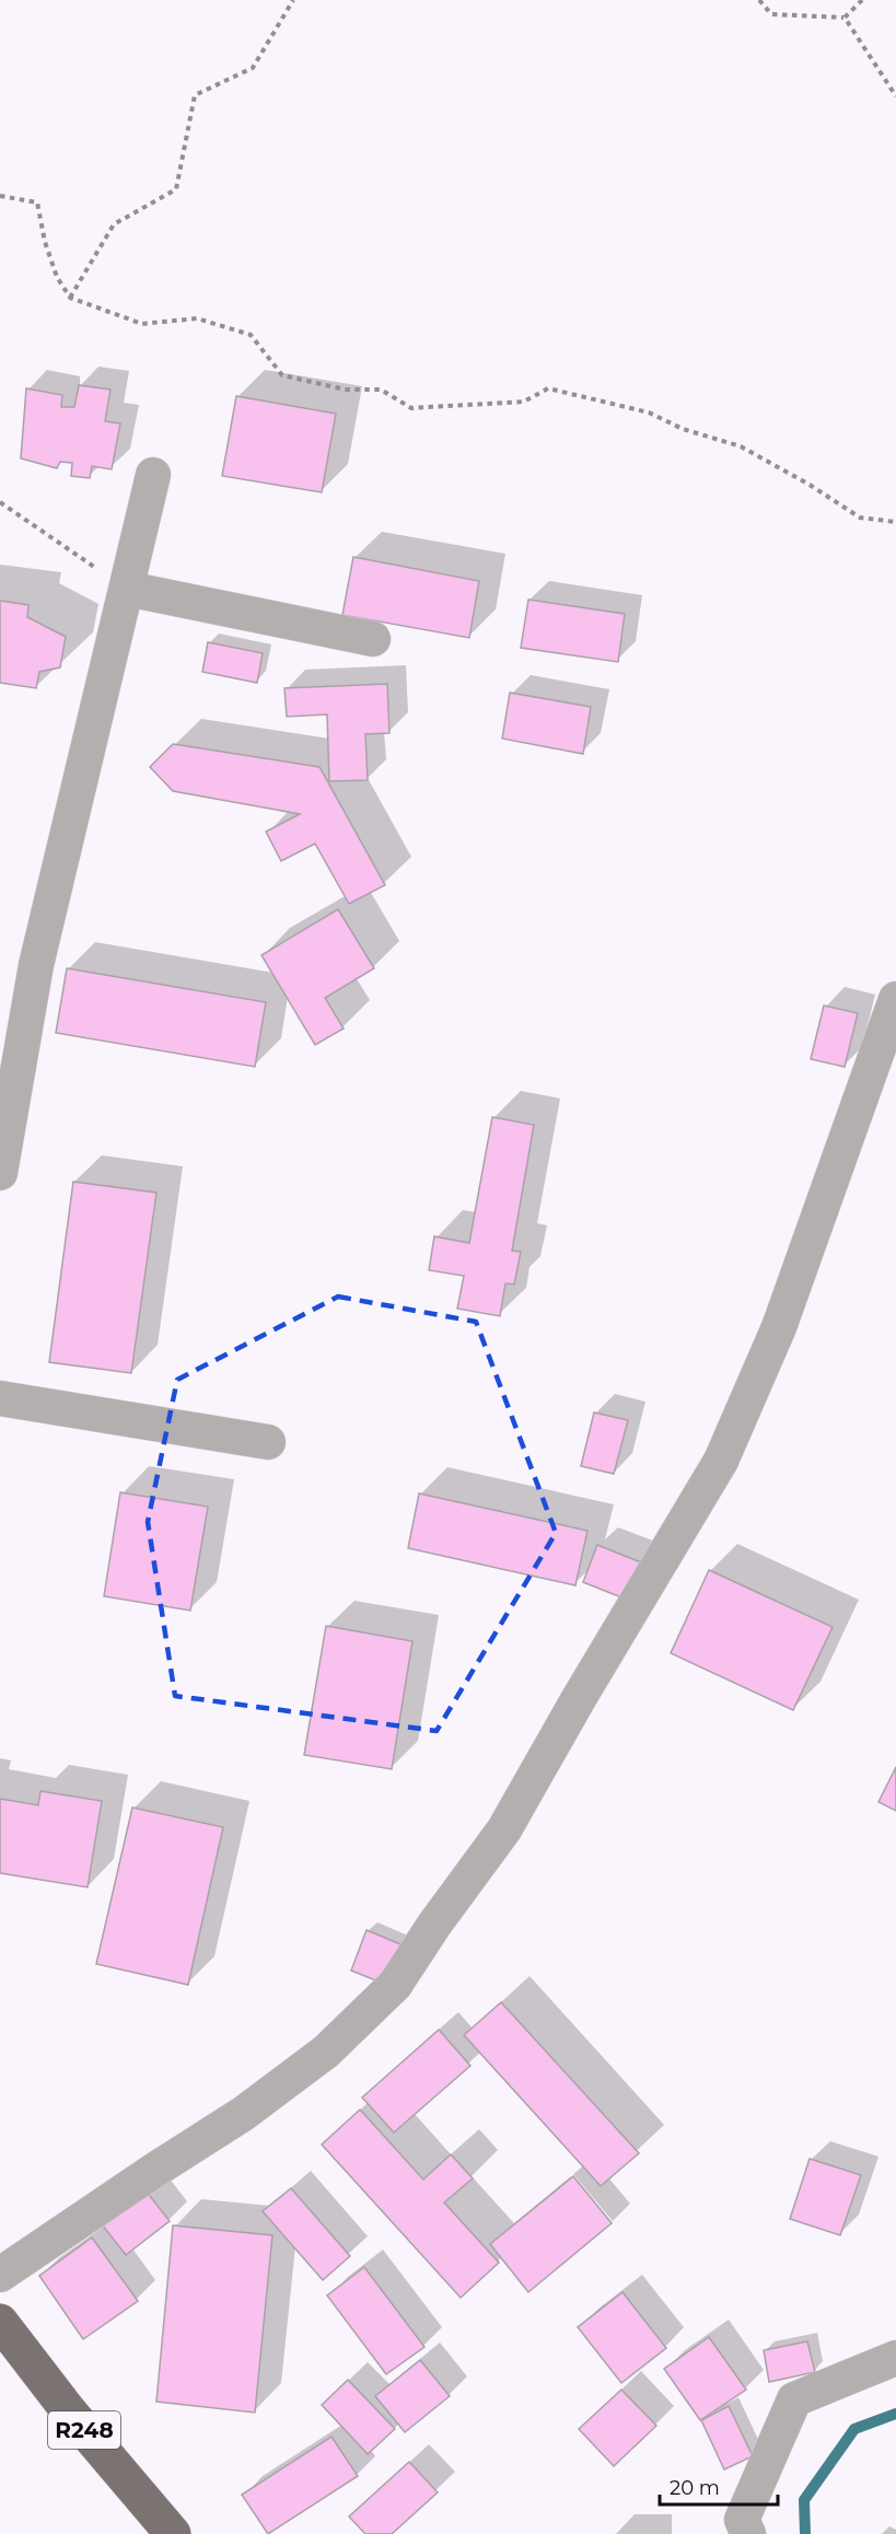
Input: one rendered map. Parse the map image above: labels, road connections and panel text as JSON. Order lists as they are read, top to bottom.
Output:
{
  "streets": {
    "main road": ["R248"]
  },
  "scale_bar": "20 m"
}
